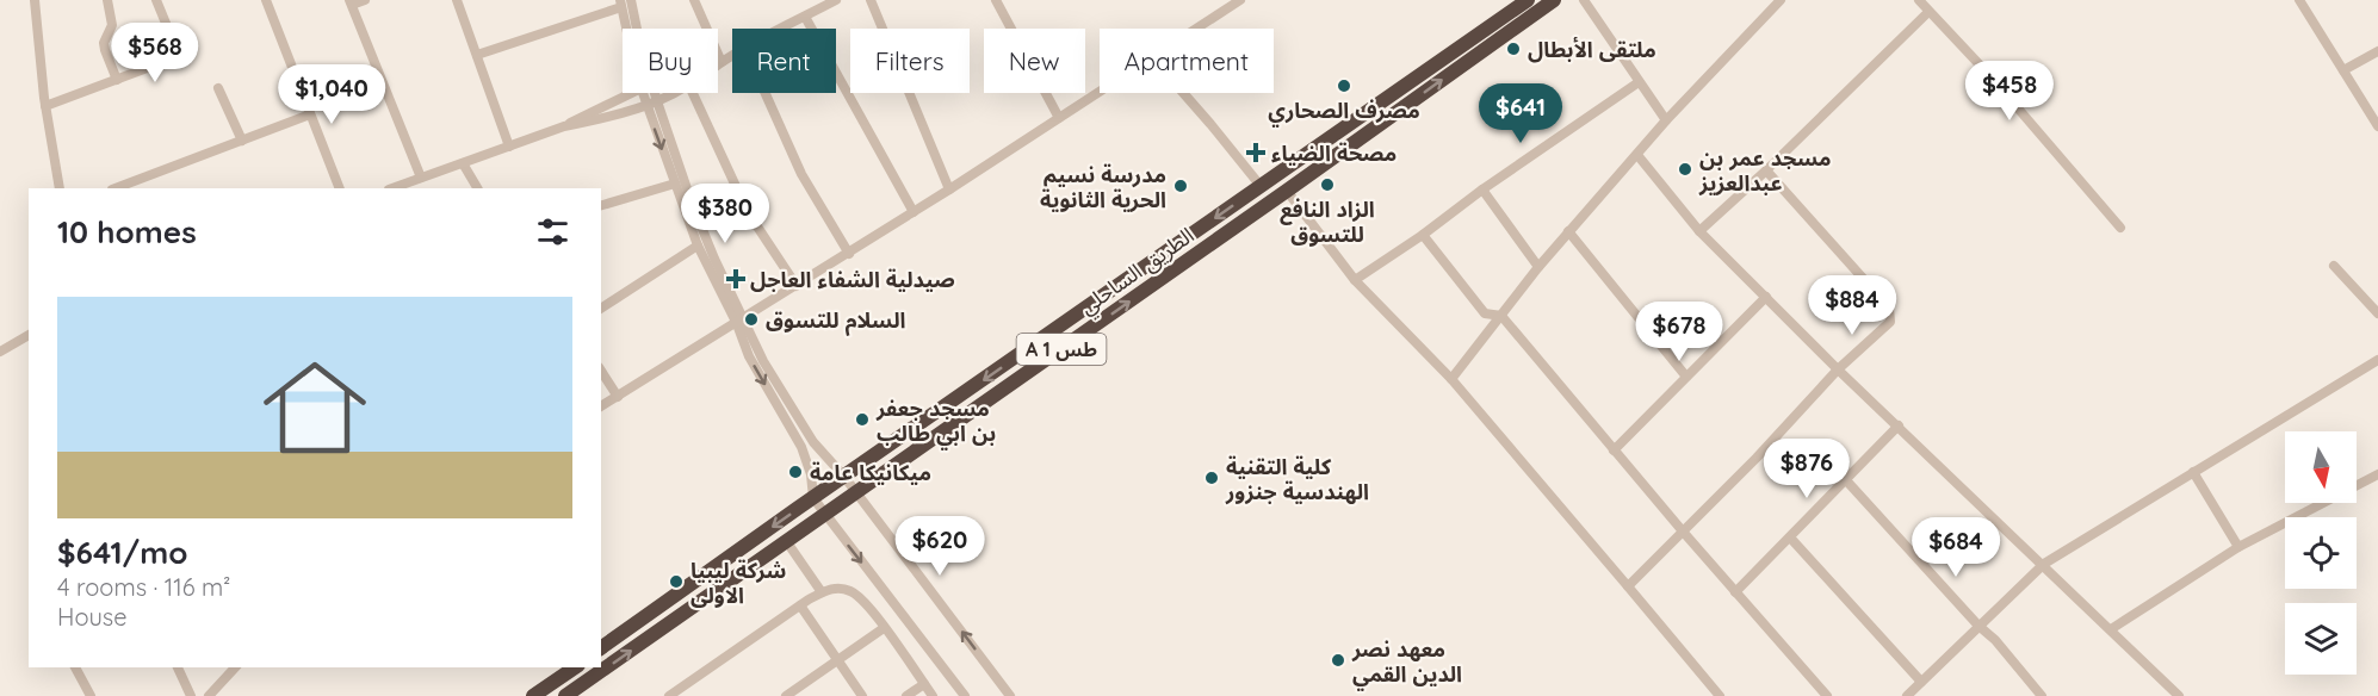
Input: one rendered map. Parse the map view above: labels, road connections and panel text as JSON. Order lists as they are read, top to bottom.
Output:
{
  "streets": {
    "highway": ["الطريق الساحلي", "A 1 طس"]
  },
  "places": {
    "other": [
      "ملتقى الأبطال",
      "مصرف الصحاري",
      "مسجد عمر بن عبدالعزيز",
      "الزاد النافع للتسوق",
      "مدرسة نسيم الحرية الثانوية",
      "السلام للتسوق",
      "مسجد جعفر بن ابي طالب",
      "ميكانيكا عامة",
      "كلية التقنية الهندسية جنزور",
      "شركة ليبيا الاولى",
      "معهد نصر الدين القمي"
    ],
    "health": ["مصحة الضياء", "صيدلية الشفاء العاجل"]
  },
  "north": "bottom",
  "page": {
    "price": [
      "$568",
      "$458",
      "$1,040",
      "$641",
      "$380",
      "$884",
      "$678",
      "$876",
      "$620",
      "$684"
    ],
    "chip": [
      "Buy",
      "Rent",
      "Filters",
      "New",
      "Apartment"
    ],
    "heading": "10 homes",
    "list": [
      {
        "name": "$641/mo",
        "note": "4 rooms · 116 m² · House"
      }
    ]
  }
}
